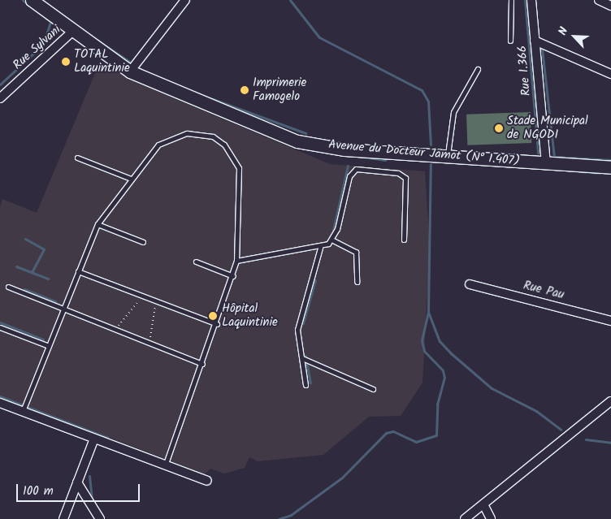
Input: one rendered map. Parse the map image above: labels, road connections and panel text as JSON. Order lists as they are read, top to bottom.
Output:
{
  "streets": {
    "main road": ["Avenue du Docteur Jamot (N° 1.407)"],
    "street": ["Rue Sylvani", "Rue 1.366", "Rue Pau"]
  },
  "crossings": [
    ["Rue Sylvani", "Avenue du Docteur Jamot (N° 1.407)"],
    ["Rue 1.366", "Avenue du Docteur Jamot (N° 1.407)"]
  ],
  "places": [
    "TOTAL Laquintinie",
    "Imprimerie Famogelo",
    "Stade Municipal de NGODI",
    "Hôpital Laquintinie"
  ],
  "scale_bar": "100 m",
  "north": "top left"
}
